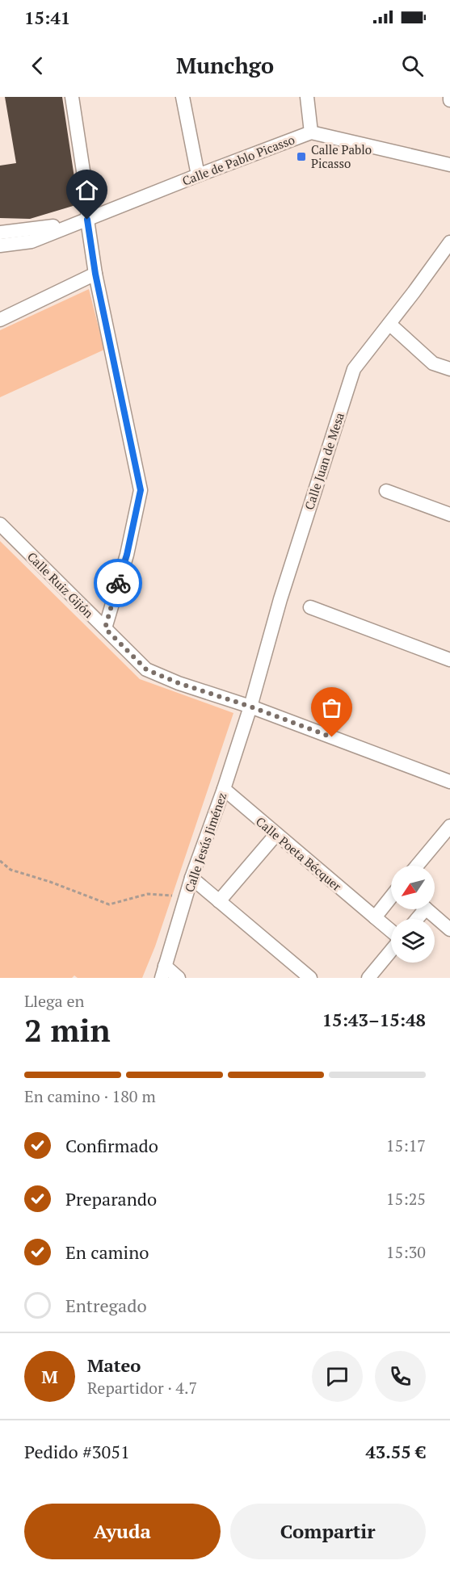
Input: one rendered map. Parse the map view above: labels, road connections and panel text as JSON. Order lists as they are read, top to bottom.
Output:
{
  "streets": {
    "street": [
      "Calle de Pablo Picasso",
      "Calle Juan de Mesa",
      "Calle Ruiz Gijón",
      "Calle Jesús Jiménez",
      "Calle Poeta Bécquer"
    ]
  },
  "crossings": [
    ["Calle Juan de Mesa", "Calle Ruiz Gijón"],
    ["Calle Juan de Mesa", "Calle Jesús Jiménez"],
    ["Calle Ruiz Gijón", "Calle Jesús Jiménez"],
    ["Calle Jesús Jiménez", "Calle Poeta Bécquer"]
  ],
  "places": {
    "transit": ["Calle Pablo Picasso"]
  },
  "north": "bottom left",
  "page": {
    "status": "15:41",
    "header": "Munchgo",
    "heading": ["2 min", "Llega en", "15:43–15:48"],
    "panel": [
      "Mateo",
      "Repartidor · 4.7",
      "Pedido #3051",
      "43.55 €"
    ],
    "bar": "En camino · 180 m",
    "list": [
      ["Confirmado", "15:17"],
      ["Preparando", "15:25"],
      ["En camino", "15:30"],
      "Entregado"
    ],
    "round": "M",
    "buttons": ["Ayuda", "Compartir"]
  }
}
